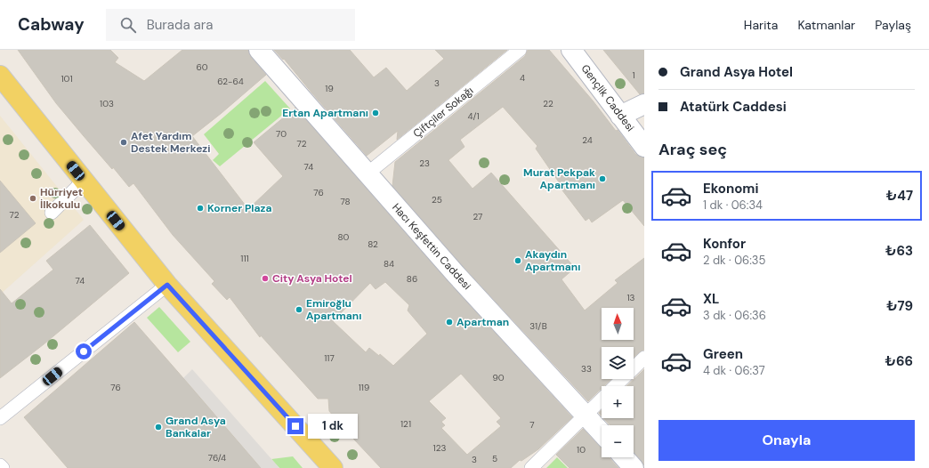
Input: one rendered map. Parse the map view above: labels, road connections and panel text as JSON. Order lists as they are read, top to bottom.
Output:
{
  "streets": {
    "street": ["Gençlik Caddesi", "Hacı Keşfettin Caddesi"],
    "lane": ["Çiftçiler Sokağı"]
  },
  "crossings": [
    ["Çiftçiler Sokağı", "Hacı Keşfettin Caddesi"]
  ],
  "places": [
    "Ertan Apartmanı",
    "Afet Yardım Destek Merkezi",
    "Murat Pekpak Apartmanı",
    "Hürriyet İlkokulu",
    "Korner Plaza",
    "Akaydın Apartmanı",
    "City Asya Hotel",
    "Emiroğlu Apartmanı",
    "Apartman",
    "Grand Asya Bankalar"
  ],
  "house_numbers": [
    "60",
    "1",
    "4",
    "101",
    "62-64",
    "3",
    "19",
    "103",
    "22",
    "4/1",
    "70",
    "24",
    "72",
    "23",
    "74",
    "76",
    "25",
    "78",
    "72",
    "27",
    "80",
    "82",
    "111",
    "84",
    "86",
    "74",
    "13",
    "31/B",
    "117",
    "33",
    "90",
    "76",
    "119",
    "121",
    "7",
    "123",
    "10",
    "76/4",
    "5",
    "3"
  ],
  "north": "top",
  "page": {
    "header": "Cabway",
    "search": "Burada ara",
    "nav": ["Harita", "Katmanlar", "Paylaş"],
    "banner": ["Grand Asya Hotel", "Atatürk Caddesi"],
    "heading": "Araç seç",
    "list": [
      {
        "name": "Ekonomi",
        "note": "1 dk · 06:34",
        "value": "₺47"
      },
      {
        "name": "Konfor",
        "note": "2 dk · 06:35",
        "value": "₺63"
      },
      {
        "name": "XL",
        "note": "3 dk · 06:36",
        "value": "₺79"
      },
      {
        "name": "Green",
        "note": "4 dk · 06:37",
        "value": "₺66"
      }
    ],
    "map_buttons": ["+", "−"],
    "buttons": "Onayla",
    "bubble": "1 dk"
  }
}
